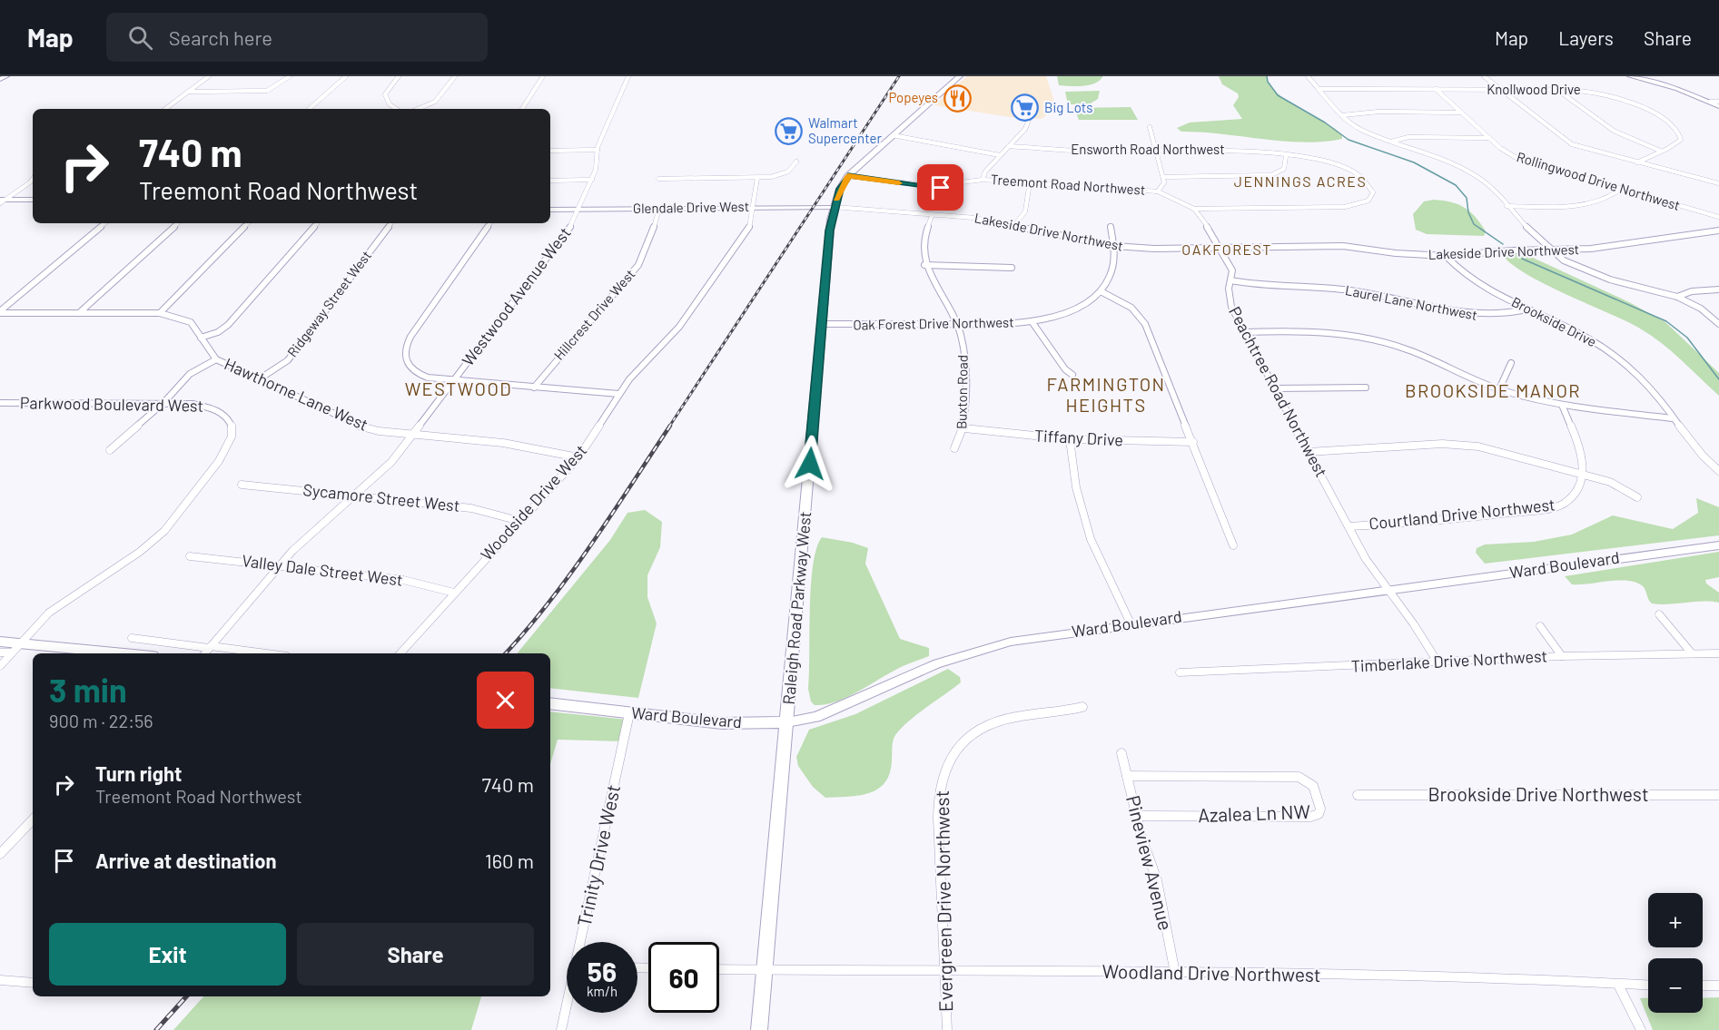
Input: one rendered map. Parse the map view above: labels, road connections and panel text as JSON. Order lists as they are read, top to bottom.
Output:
{
  "streets": {
    "main road": ["Glendale Drive West", "Ward Boulevard", "Raleigh Road Parkway West"],
    "street": [
      "Knollwood Drive",
      "Ensworth Road Northwest",
      "Rollingwood Drive Northwest",
      "Treemont Road Northwest",
      "Lakeside Drive Northwest",
      "Westwood Avenue West",
      "Laurel Lane Northwest",
      "Ridgeway Street West",
      "Hillcrest Drive West",
      "Brookside Drive",
      "Oak Forest Drive Northwest",
      "Buxton Road",
      "Peachtree Road Northwest",
      "Hawthorne Lane West",
      "Parkwood Boulevard West",
      "Tiffany Drive",
      "Sycamore Street West",
      "Woodside Drive West",
      "Courtland Drive Northwest",
      "Valley Dale Street West",
      "Timberlake Drive Northwest",
      "Brookside Drive Northwest",
      "Azalea Ln NW",
      "Trinity Drive West",
      "Pineview Avenue",
      "Evergreen Drive Northwest",
      "Woodland Drive Northwest"
    ]
  },
  "crossings": [
    ["Knollwood Drive", "Rollingwood Drive Northwest"],
    ["Ensworth Road Northwest", "Treemont Road Northwest"],
    ["Ensworth Road Northwest", "Peachtree Road Northwest"],
    ["Treemont Road Northwest", "Peachtree Road Northwest"],
    ["Treemont Road Northwest", "Raleigh Road Parkway West"],
    ["Glendale Drive West", "Lakeside Drive Northwest"],
    ["Glendale Drive West", "Westwood Avenue West"],
    ["Glendale Drive West", "Hillcrest Drive West"],
    ["Glendale Drive West", "Woodside Drive West"],
    ["Glendale Drive West", "Raleigh Road Parkway West"],
    ["Lakeside Drive Northwest", "Brookside Drive"],
    ["Lakeside Drive Northwest", "Oak Forest Drive Northwest"],
    ["Lakeside Drive Northwest", "Buxton Road"],
    ["Lakeside Drive Northwest", "Peachtree Road Northwest"],
    ["Lakeside Drive Northwest", "Raleigh Road Parkway West"],
    ["Westwood Avenue West", "Hawthorne Lane West"],
    ["Westwood Avenue West", "Sycamore Street West"],
    ["Westwood Avenue West", "Valley Dale Street West"],
    ["Laurel Lane Northwest", "Brookside Drive"],
    ["Laurel Lane Northwest", "Peachtree Road Northwest"],
    ["Ridgeway Street West", "Hawthorne Lane West"],
    ["Oak Forest Drive Northwest", "Buxton Road"],
    ["Oak Forest Drive Northwest", "Raleigh Road Parkway West"],
    ["Buxton Road", "Tiffany Drive"],
    ["Peachtree Road Northwest", "Courtland Drive Northwest"],
    ["Peachtree Road Northwest", "Ward Boulevard"],
    ["Peachtree Road Northwest", "Timberlake Drive Northwest"],
    ["Hawthorne Lane West", "Woodside Drive West"],
    ["Sycamore Street West", "Woodside Drive West"],
    ["Woodside Drive West", "Valley Dale Street West"],
    ["Ward Boulevard", "Raleigh Road Parkway West"],
    ["Ward Boulevard", "Trinity Drive West"],
    ["Raleigh Road Parkway West", "Woodland Drive Northwest"],
    ["Azalea Ln NW", "Pineview Avenue"],
    ["Pineview Avenue", "Woodland Drive Northwest"],
    ["Evergreen Drive Northwest", "Woodland Drive Northwest"]
  ],
  "districts": [
    "JENNINGS ACRES",
    "OAKFOREST",
    "FARMINGTON HEIGHTS",
    "WESTWOOD",
    "BROOKSIDE MANOR"
  ],
  "places": {
    "restaurant": ["Popeyes"],
    "supermarket": ["Big Lots", "Walmart Supercenter"]
  },
  "page": {
    "header": "Map",
    "search": "Search here",
    "nav": ["Map", "Layers", "Share"],
    "turn": ["740 m", "Treemont Road Northwest"],
    "heading": ["3 min", "900 m · 22:56"],
    "list": [
      {
        "name": "Turn right",
        "note": "Treemont Road Northwest",
        "value": "740 m"
      },
      {
        "name": "Arrive at destination",
        "value": "160 m"
      }
    ],
    "map_buttons": ["+", "−"],
    "buttons": ["Exit", "Share"],
    "speed": "56 km/h",
    "limit": "60"
  }
}
